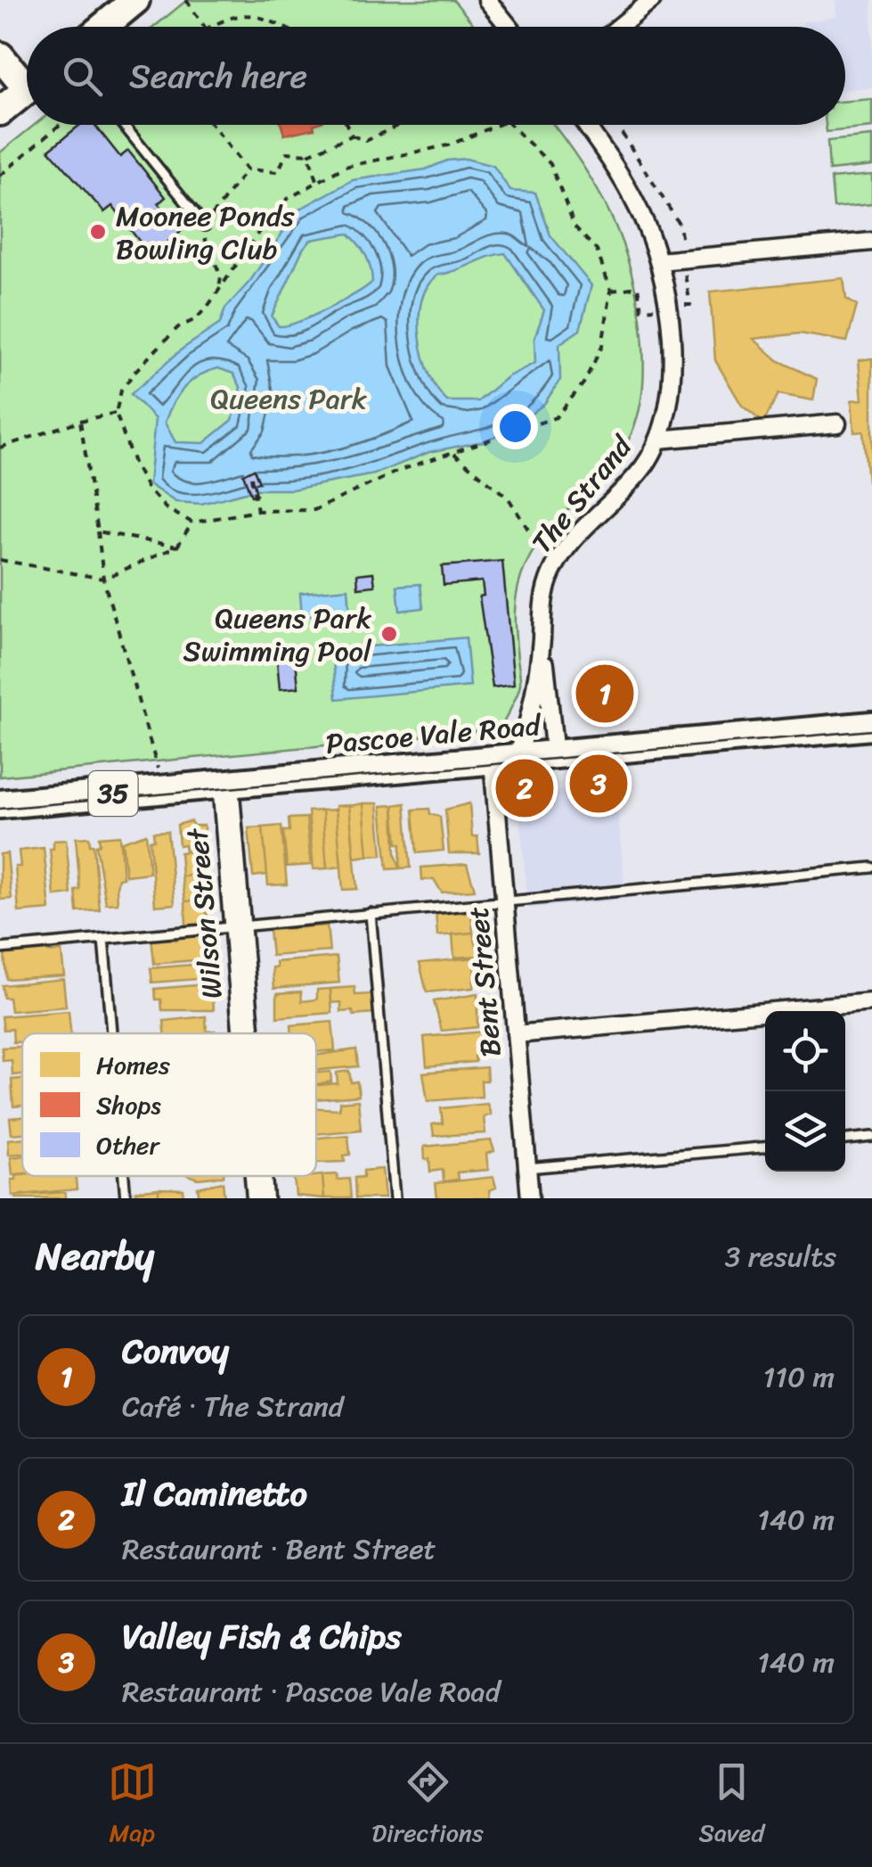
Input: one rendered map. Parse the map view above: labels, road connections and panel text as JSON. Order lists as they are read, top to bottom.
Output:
{
  "streets": {
    "main road": ["Pascoe Vale Road", "35"],
    "street": ["The Strand", "Wilson Street", "Bent Street"]
  },
  "crossings": [
    ["The Strand", "Pascoe Vale Road"],
    ["The Strand", "Bent Street"],
    ["Pascoe Vale Road", "Wilson Street"],
    ["Pascoe Vale Road", "Bent Street"]
  ],
  "parks": ["Queens Park"],
  "places": ["Moonee Ponds Bowling Club", "Queens Park Swimming Pool"],
  "legend": ["Homes", "Shops", "Other"],
  "page": {
    "search": "Search here",
    "pins": ["1", "3", "2"],
    "heading": ["Nearby", "3 results"],
    "list": [
      {
        "mark": "1",
        "name": "Convoy",
        "note": "Café · The Strand",
        "value": "110 m"
      },
      {
        "mark": "2",
        "name": "Il Caminetto",
        "note": "Restaurant · Bent Street",
        "value": "140 m"
      },
      {
        "mark": "3",
        "name": "Valley Fish & Chips",
        "note": "Restaurant · Pascoe Vale Road",
        "value": "140 m"
      }
    ],
    "nav": ["Map", "Directions", "Saved"]
  }
}
